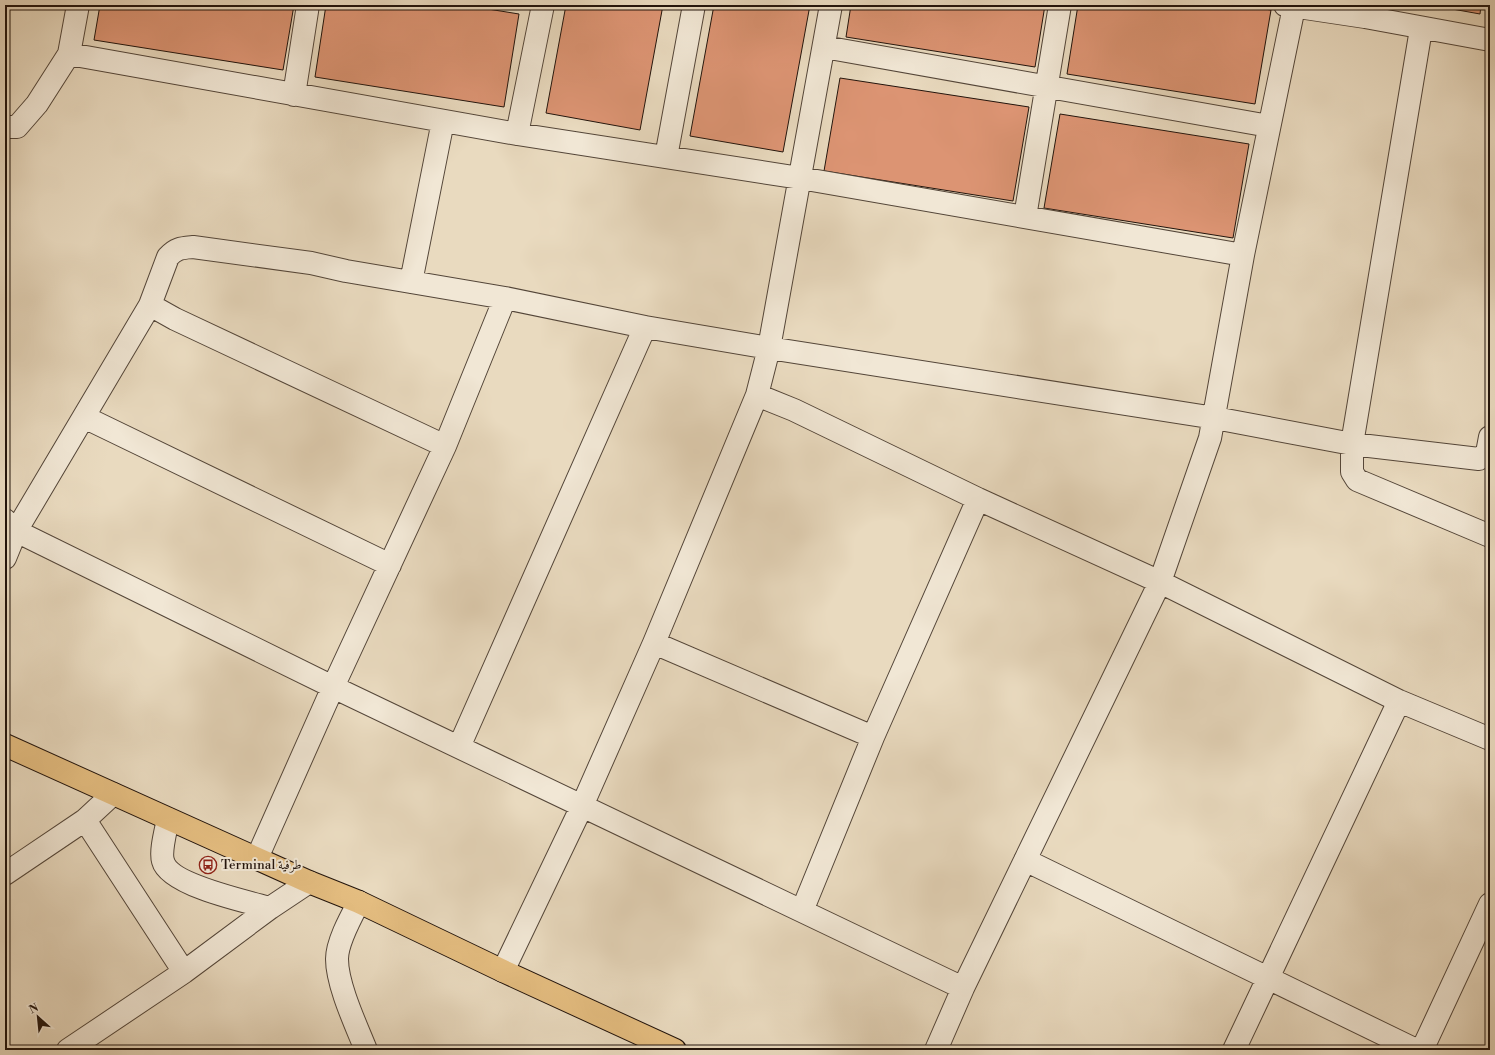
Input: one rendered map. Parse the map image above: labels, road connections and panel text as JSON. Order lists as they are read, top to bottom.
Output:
{
  "places": {
    "bus stop": ["Terminal طرفية"]
  },
  "north": "top left"
}
